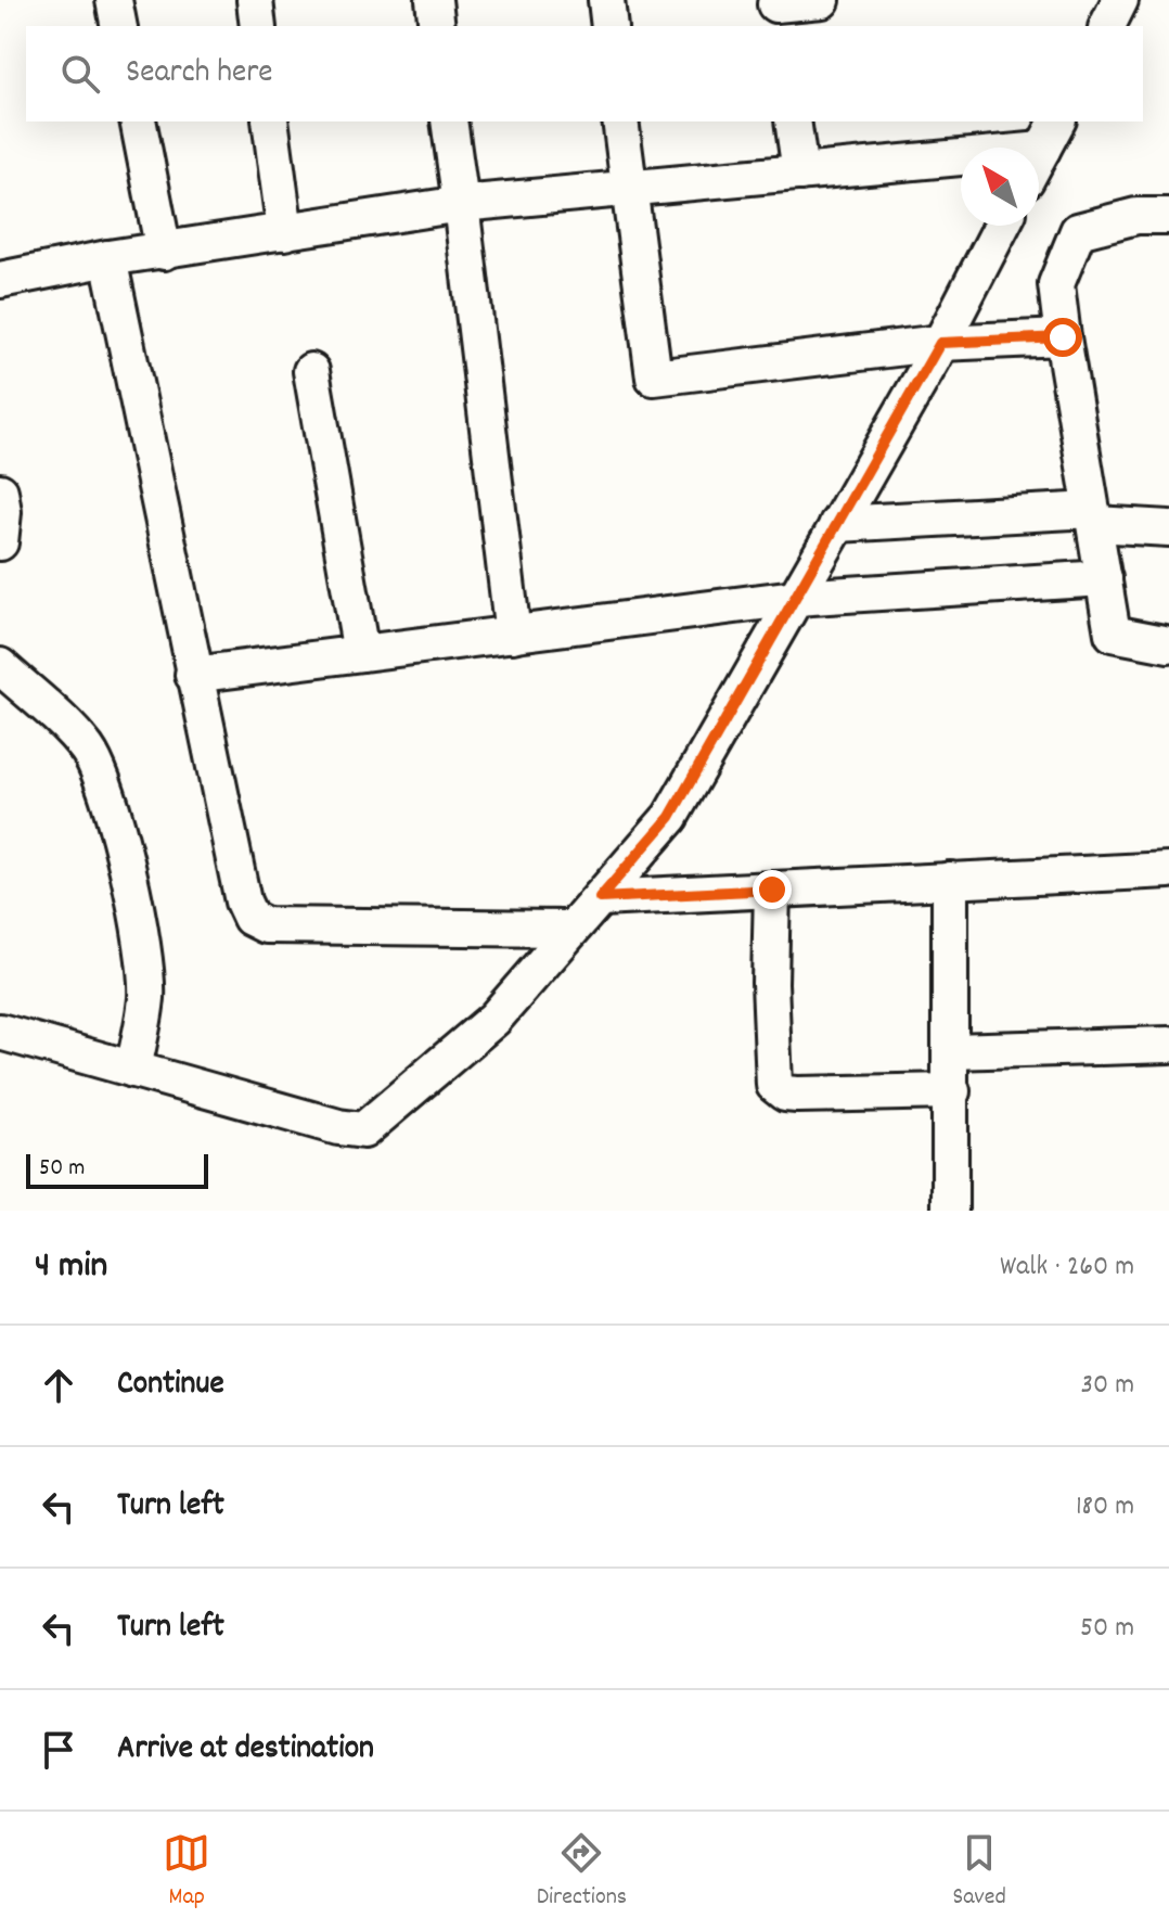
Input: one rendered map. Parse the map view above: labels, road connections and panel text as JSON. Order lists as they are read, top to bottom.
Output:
{
  "scale_bar": "50 m",
  "north": "top left",
  "page": {
    "search": "Search here",
    "scale": "50 m",
    "heading": ["4 min", "Walk · 260 m"],
    "list": [
      ["Continue", "30 m"],
      ["Turn left", "180 m"],
      ["Turn left", "50 m"],
      "Arrive at destination"
    ],
    "nav": ["Map", "Directions", "Saved"]
  }
}
